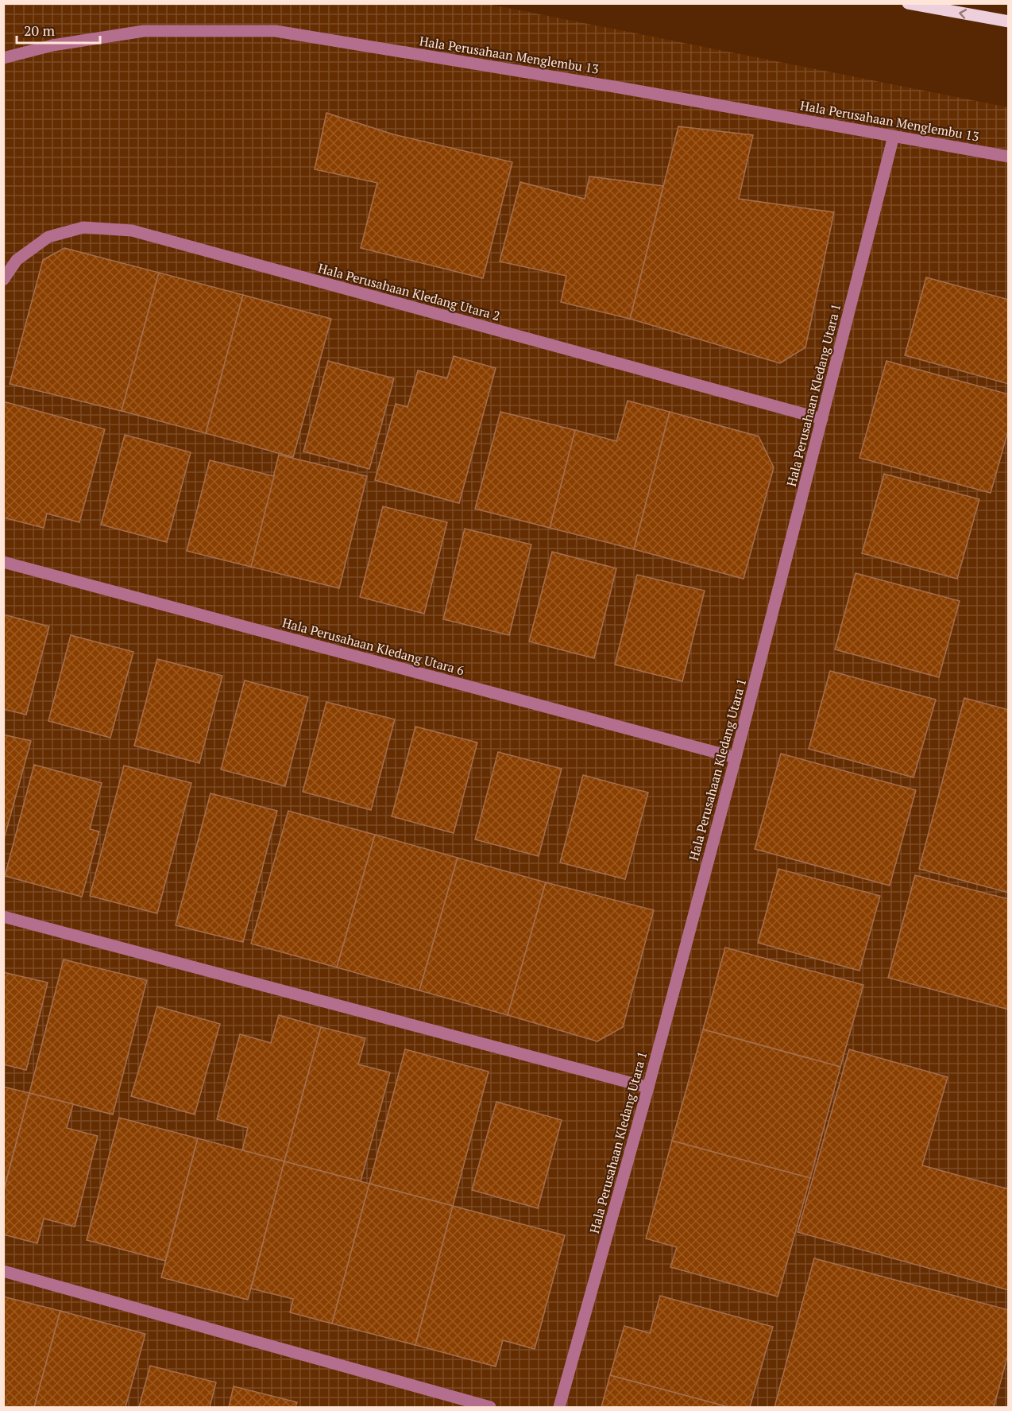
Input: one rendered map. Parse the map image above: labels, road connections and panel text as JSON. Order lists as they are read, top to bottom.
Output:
{
  "streets": {
    "street": [
      "Hala Perusahaan Menglembu 13",
      "Hala Perusahaan Kledang Utara 2",
      "Hala Perusahaan Kledang Utara 1",
      "Hala Perusahaan Kledang Utara 6"
    ]
  },
  "crossings": [
    ["Hala Perusahaan Menglembu 13", "Hala Perusahaan Kledang Utara 1"],
    ["Hala Perusahaan Kledang Utara 2", "Hala Perusahaan Kledang Utara 1"],
    ["Hala Perusahaan Kledang Utara 1", "Hala Perusahaan Kledang Utara 6"]
  ],
  "scale_bar": "20 m"
}
